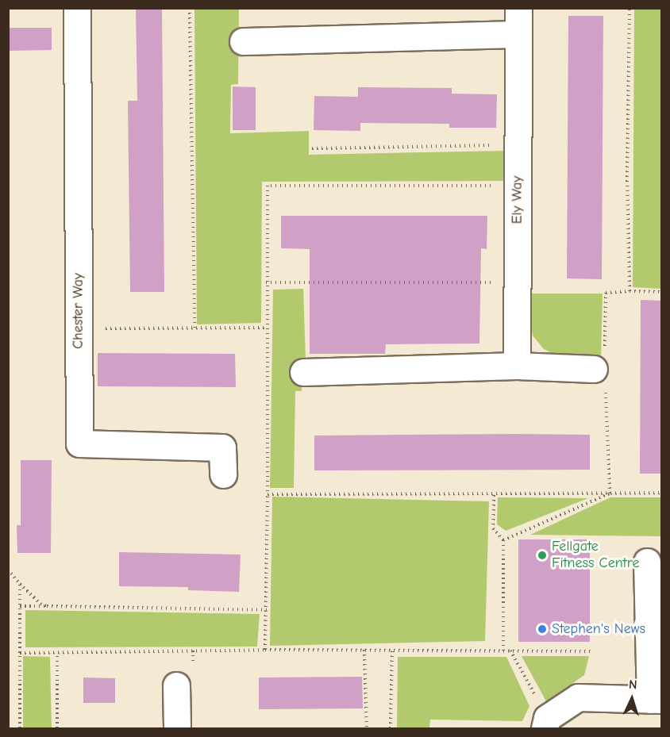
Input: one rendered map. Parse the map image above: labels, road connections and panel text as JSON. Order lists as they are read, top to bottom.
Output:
{
  "streets": {
    "street": ["Ely Way", "Chester Way"]
  },
  "places": ["Fellgate Fitness Centre", "Stephen's News"],
  "north": "top"
}
